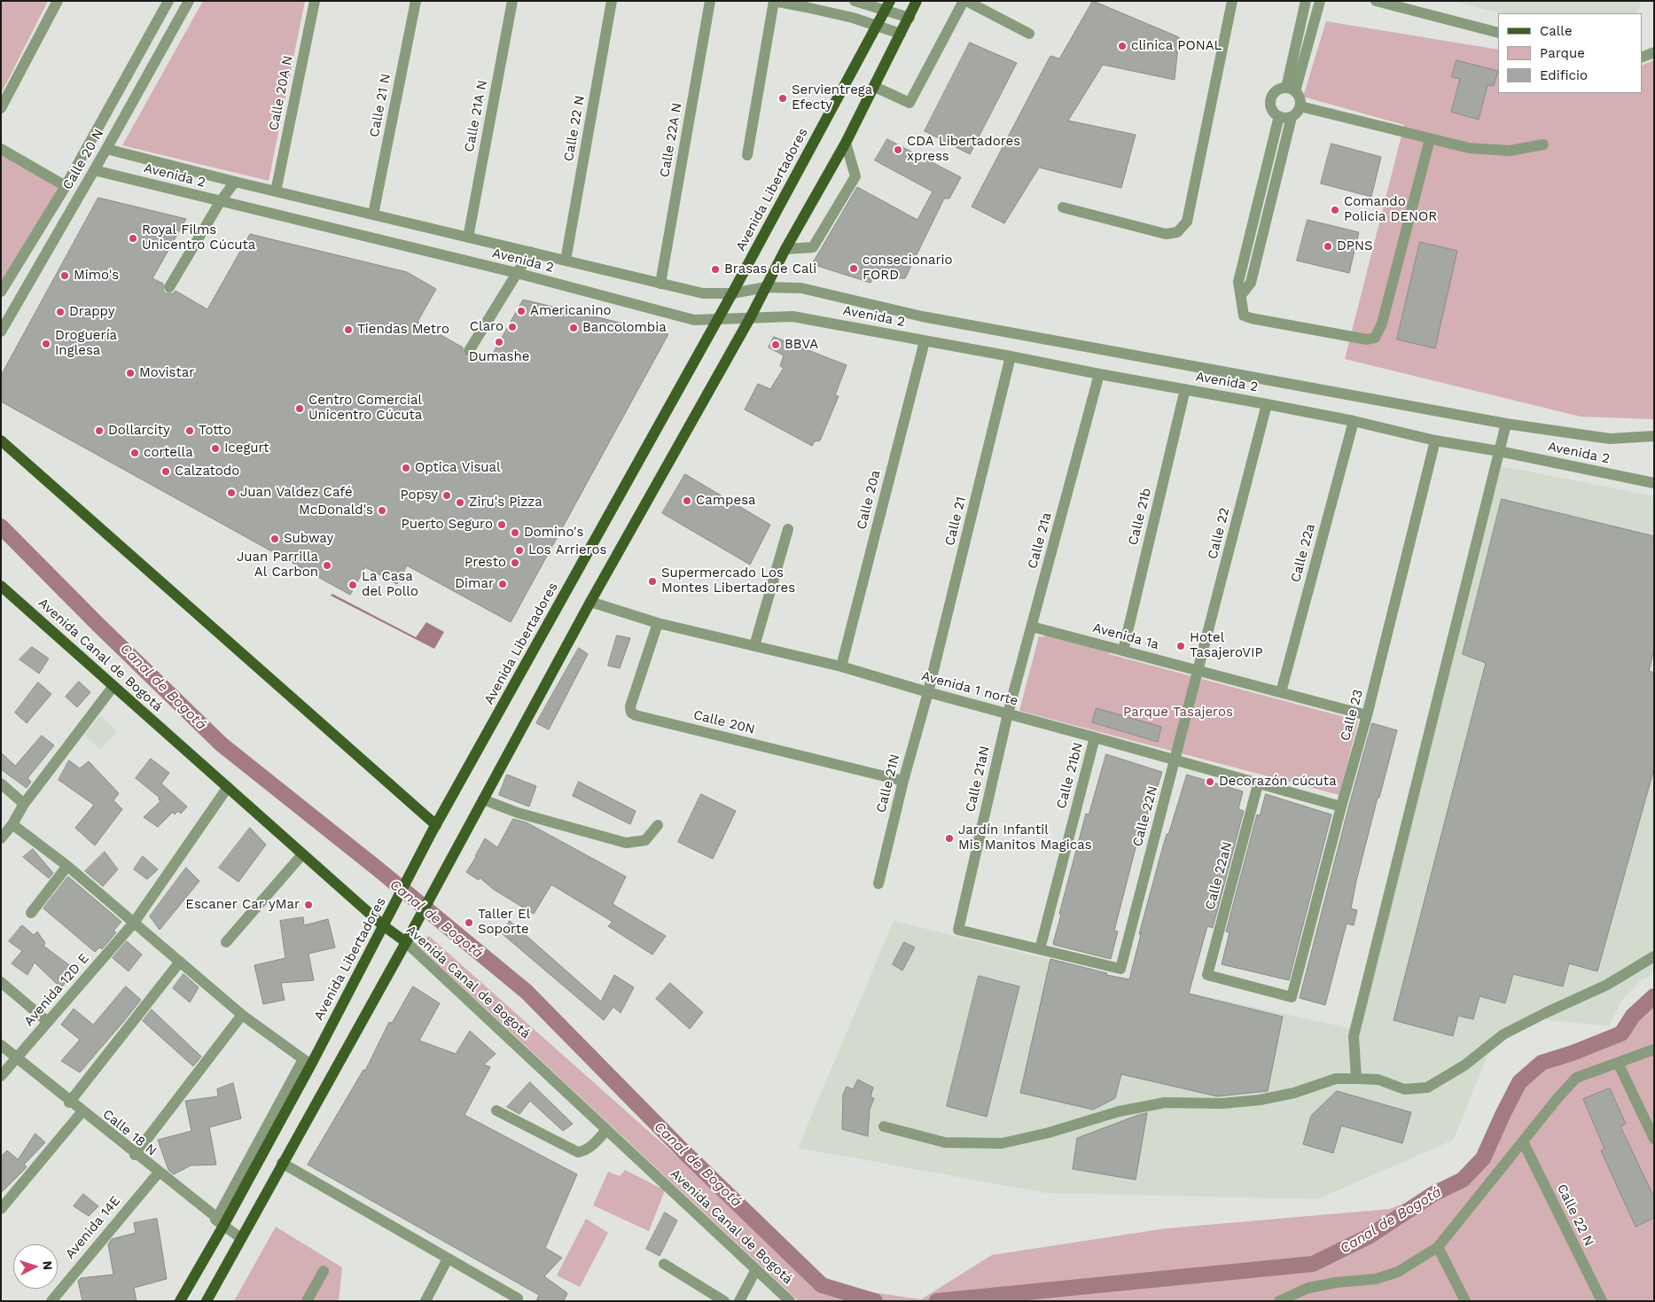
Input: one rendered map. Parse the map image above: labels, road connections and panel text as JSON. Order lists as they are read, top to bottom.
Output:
{
  "streets": {
    "main road": ["Avenida Libertadores", "Avenida Canal de Bogotá"],
    "street": [
      "Calle 20A N",
      "Calle 21 N",
      "Calle 21A N",
      "Calle 22 N",
      "Calle 22A N",
      "Calle 20 N",
      "Avenida 2",
      "Calle 20a",
      "Calle 21b",
      "Calle 21",
      "Calle 22",
      "Calle 21a",
      "Calle 22a",
      "Avenida 1a",
      "Avenida 1 norte",
      "Calle 23",
      "Calle 20N",
      "Calle 21bN",
      "Calle 21aN",
      "Calle 21N",
      "Calle 22N",
      "Calle 22aN",
      "Avenida 12D E",
      "Calle 18 N",
      "Avenida 14E"
    ]
  },
  "crossings": [
    ["Calle 20A N", "Avenida 2"],
    ["Calle 21 N", "Avenida 2"],
    ["Calle 21A N", "Avenida 2"],
    ["Calle 22 N", "Avenida 2"],
    ["Calle 22A N", "Avenida 2"],
    ["Calle 20 N", "Avenida 2"],
    ["Avenida 2", "Avenida Libertadores"],
    ["Avenida 2", "Calle 20a"],
    ["Avenida 2", "Calle 21b"],
    ["Avenida 2", "Calle 21"],
    ["Avenida 2", "Calle 22"],
    ["Avenida 2", "Calle 21a"],
    ["Avenida 2", "Calle 22a"],
    ["Avenida 2", "Calle 23"],
    ["Avenida Libertadores", "Avenida Canal de Bogotá"],
    ["Avenida Libertadores", "Calle 18 N"],
    ["Calle 20a", "Avenida 1 norte"],
    ["Calle 21b", "Avenida 1a"],
    ["Calle 21", "Avenida 1 norte"],
    ["Calle 21", "Calle 21N"],
    ["Calle 22", "Avenida 1a"],
    ["Calle 22", "Calle 22N"],
    ["Calle 21a", "Avenida 1a"],
    ["Calle 21a", "Avenida 1 norte"],
    ["Calle 21a", "Calle 21aN"],
    ["Calle 22a", "Avenida 1a"],
    ["Avenida 1a", "Calle 23"],
    ["Avenida 1a", "Calle 22N"],
    ["Avenida Canal de Bogotá", "Avenida 12D E"],
    ["Avenida 1 norte", "Calle 23"],
    ["Avenida 1 norte", "Calle 20N"],
    ["Avenida 1 norte", "Calle 21bN"],
    ["Avenida 1 norte", "Calle 21aN"],
    ["Avenida 1 norte", "Calle 21N"],
    ["Avenida 1 norte", "Calle 22N"],
    ["Avenida 1 norte", "Calle 22aN"],
    ["Calle 23", "Calle 22aN"],
    ["Calle 20N", "Calle 21N"],
    ["Calle 21bN", "Calle 21aN"],
    ["Calle 21bN", "Calle 22N"],
    ["Calle 21aN", "Calle 22N"],
    ["Avenida 12D E", "Calle 18 N"],
    ["Calle 18 N", "Avenida 14E"]
  ],
  "water": ["Canal de Bogotá"],
  "parks": ["Parque Tasajeros"],
  "places": [
    "clinica PONAL",
    "Servientrega Efecty",
    "CDA Libertadores xpress",
    "Comando Policia DENOR",
    "Royal Films Unicentro Cúcuta",
    "DPNS",
    "consecionario FORD",
    "Brasas de Cali",
    "Mimo's",
    "Americanino",
    "Drappy",
    "Claro",
    "Bancolombia",
    "Tiendas Metro",
    "Dumashe",
    "Droguería Inglesa",
    "BBVA",
    "Movistar",
    "Centro Comercial Unicentro Cúcuta",
    "Dollarcity",
    "Totto",
    "Icegurt",
    "cortella",
    "Optica Visual",
    "Calzatodo",
    "Juan Valdez Café",
    "Popsy",
    "Campesa",
    "Ziru's Pizza",
    "McDonald's",
    "Puerto Seguro",
    "Domino's",
    "Subway",
    "Los Arrieros",
    "Presto",
    "Juan Parrilla Al Carbon",
    "Supermercado Los Montes Libertadores",
    "Dimar",
    "La Casa del Pollo",
    "Hotel TasajeroVIP",
    "Decorazón cúcuta",
    "Jardín Infantil Mis Manitos Magicas",
    "Escaner Car yMar",
    "Taller El Soporte"
  ],
  "legend": ["Calle", "Parque", "Edificio"],
  "north": "right"
}
